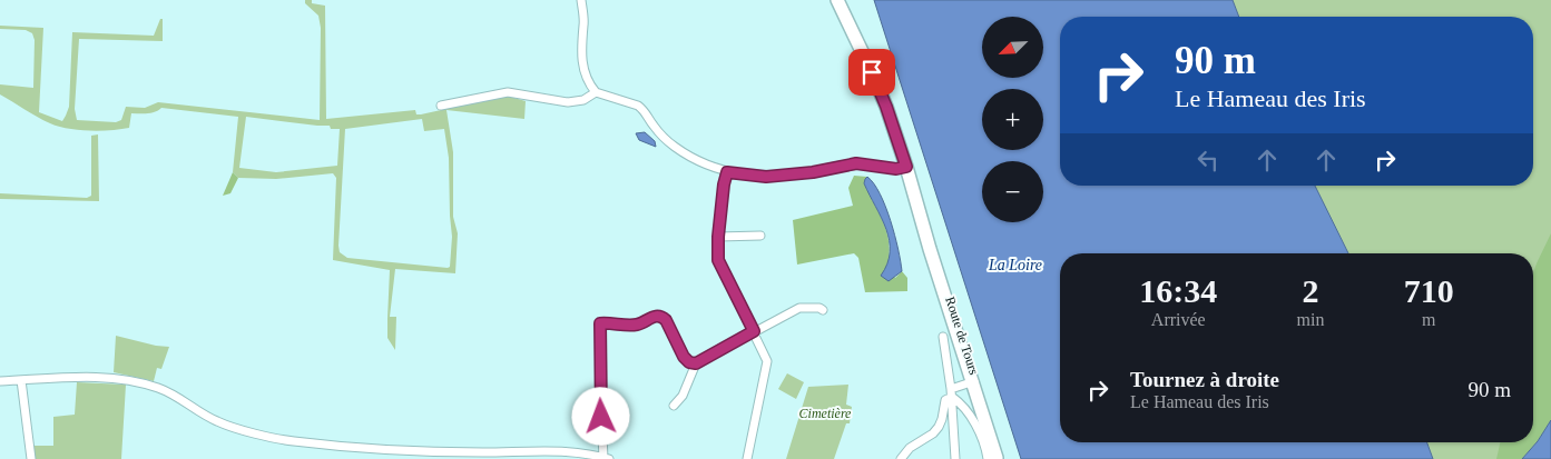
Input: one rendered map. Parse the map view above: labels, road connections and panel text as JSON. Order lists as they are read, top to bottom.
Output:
{
  "streets": {
    "main road": ["Route de Tours"]
  },
  "water": ["La Loire"],
  "parks": ["Cimetière"],
  "north": "bottom left",
  "page": {
    "map_buttons": ["+", "−"],
    "turn": ["90 m", "Le Hameau des Iris"],
    "eta": [
      "16:34",
      "Arrivée",
      "2",
      "min",
      "710",
      "m"
    ],
    "list": [
      {
        "name": "Tournez à droite",
        "note": "Le Hameau des Iris",
        "value": "90 m"
      }
    ]
  }
}
